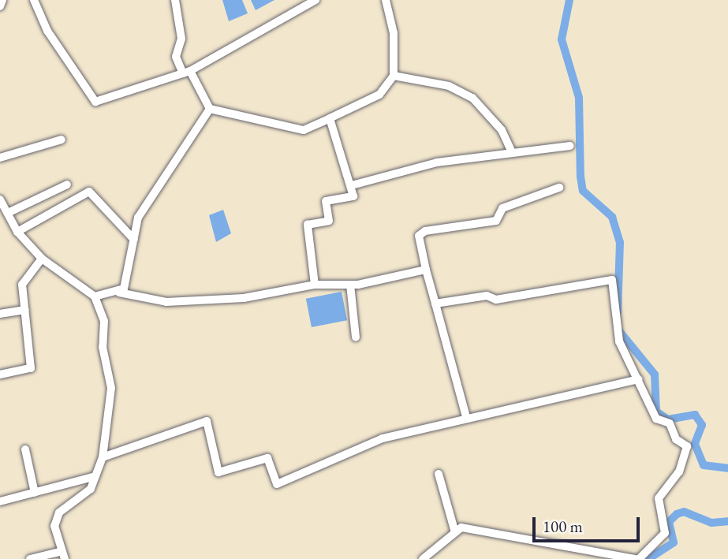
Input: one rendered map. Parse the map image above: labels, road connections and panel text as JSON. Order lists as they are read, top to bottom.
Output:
{
  "scale_bar": "100 m"
}
